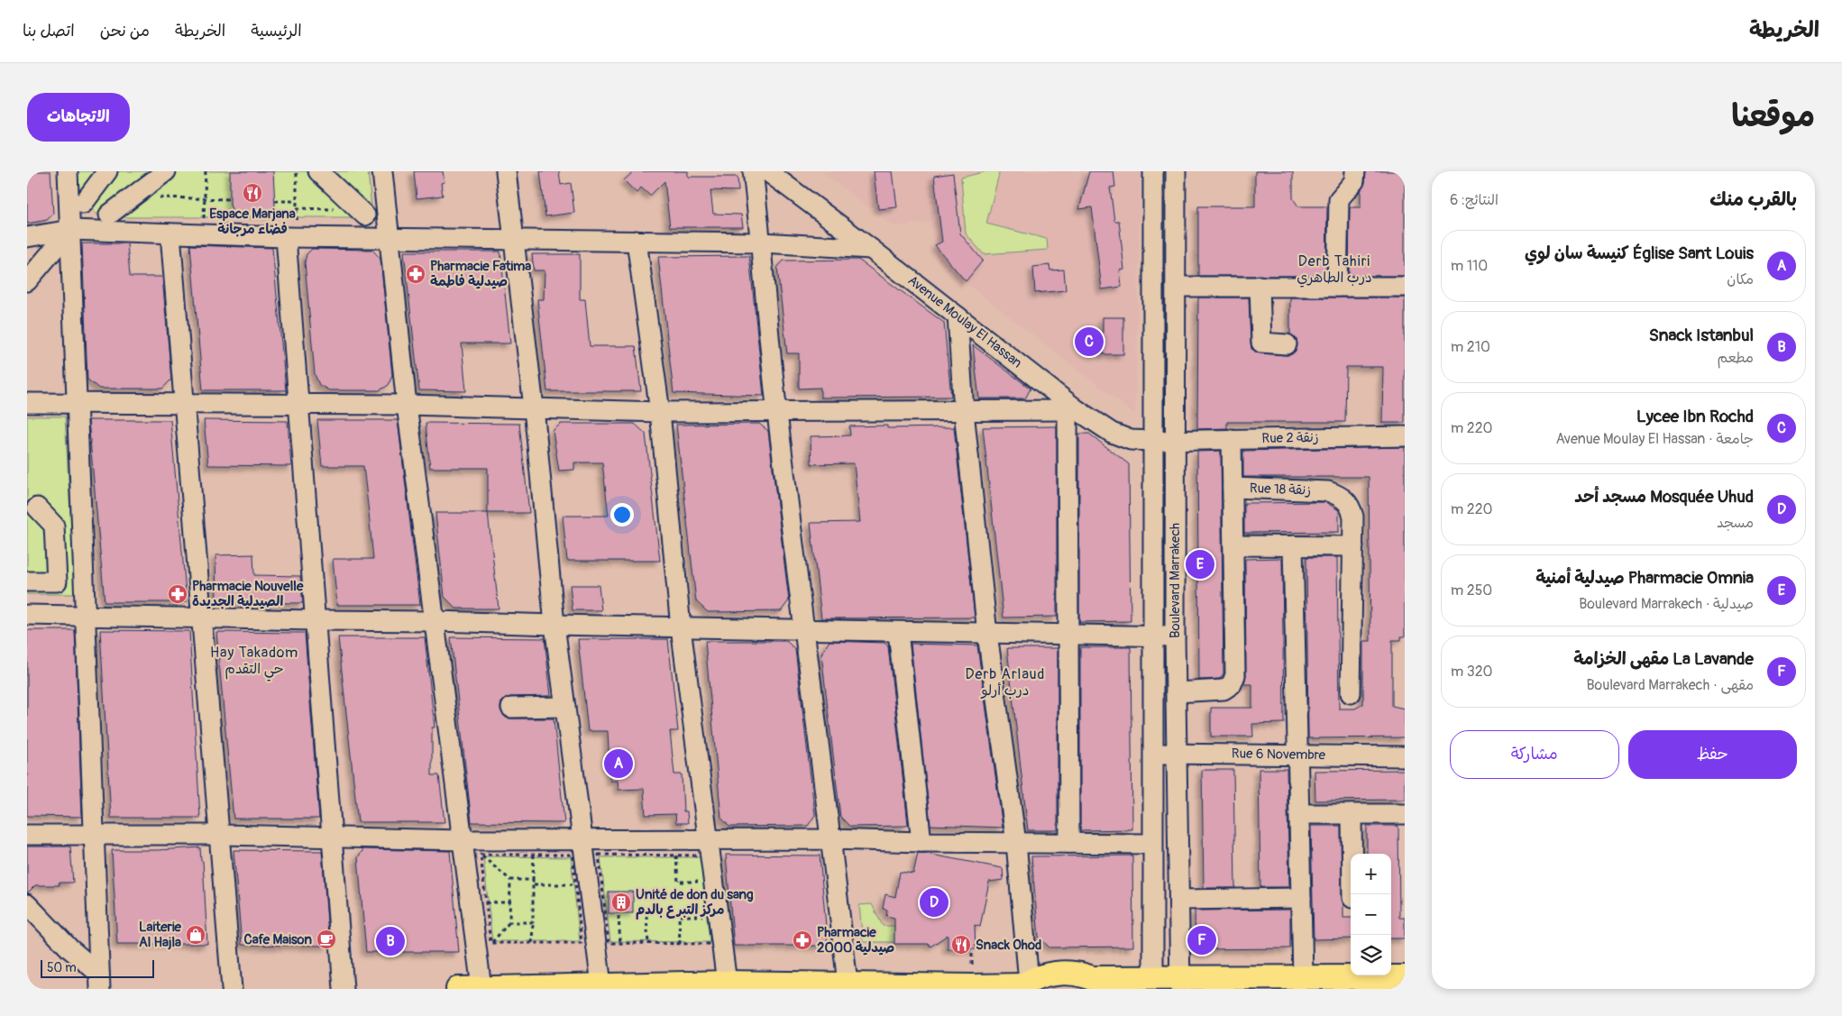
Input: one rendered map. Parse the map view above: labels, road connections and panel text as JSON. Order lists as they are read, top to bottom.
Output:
{
  "streets": {
    "street": [
      "Avenue Moulay El Hassan",
      "Rue 2 زنقة",
      "Rue 18 زنقة",
      "Boulevard Marrakech",
      "Rue 6 Novembre"
    ]
  },
  "crossings": [
    ["Avenue Moulay El Hassan", "Rue 2 زنقة"],
    ["Avenue Moulay El Hassan", "Boulevard Marrakech"],
    ["Rue 2 زنقة", "Boulevard Marrakech"],
    ["Boulevard Marrakech", "Rue 6 Novembre"]
  ],
  "districts": ["Derb Tahiri درب الطاهري", "Hay Takadom حي التقدم", "Derb Arlaud درب أرلو"],
  "places": {
    "restaurant": ["Espace Marjana فضاء مرجانة", "Snack Ohod"],
    "pharmacy": ["Pharmacie Fatima صيدلية فاطمة", "Pharmacie Nouvelle الصيدلية الجديدة", "Pharmacie 2000 صيدلية"],
    "building": ["Unité de don du sang مركز التبرع بالدم"],
    "shop": ["Laiterie Al Hajla"],
    "cafe": ["Cafe Maison"]
  },
  "scale_bar": "50 m",
  "page": {
    "header": "الخريطة",
    "nav": [
      "الرئيسية",
      "الخريطة",
      "من نحن",
      "اتصل بنا"
    ],
    "title": "موقعنا",
    "buttons": [
      "الاتجاهات",
      ["حفظ", "مشاركة"]
    ],
    "heading": ["بالقرب منك", "النتائج: 6"],
    "list": [
      {
        "mark": "A",
        "name": "Église Sant Louis كنيسة سان لوي",
        "note": "مكان",
        "value": "110 m"
      },
      {
        "mark": "B",
        "name": "Snack Istanbul",
        "note": "مطعم",
        "value": "210 m"
      },
      {
        "mark": "C",
        "name": "Lycee Ibn Rochd",
        "note": "جامعة · Avenue Moulay El Hassan",
        "value": "220 m"
      },
      {
        "mark": "D",
        "name": "Mosquée Uhud مسجد أحد",
        "note": "مسجد",
        "value": "220 m"
      },
      {
        "mark": "E",
        "name": "Pharmacie Omnia صيدلية أمنية",
        "note": "صيدلية · Boulevard Marrakech",
        "value": "250 m"
      },
      {
        "mark": "F",
        "name": "La Lavande مقهى الخزامة",
        "note": "مقهى · Boulevard Marrakech",
        "value": "320 m"
      }
    ],
    "pins": [
      "C",
      "E",
      "A",
      "D",
      "F",
      "B"
    ],
    "map_buttons": ["+", "−"],
    "scale": "50 m"
  }
}
